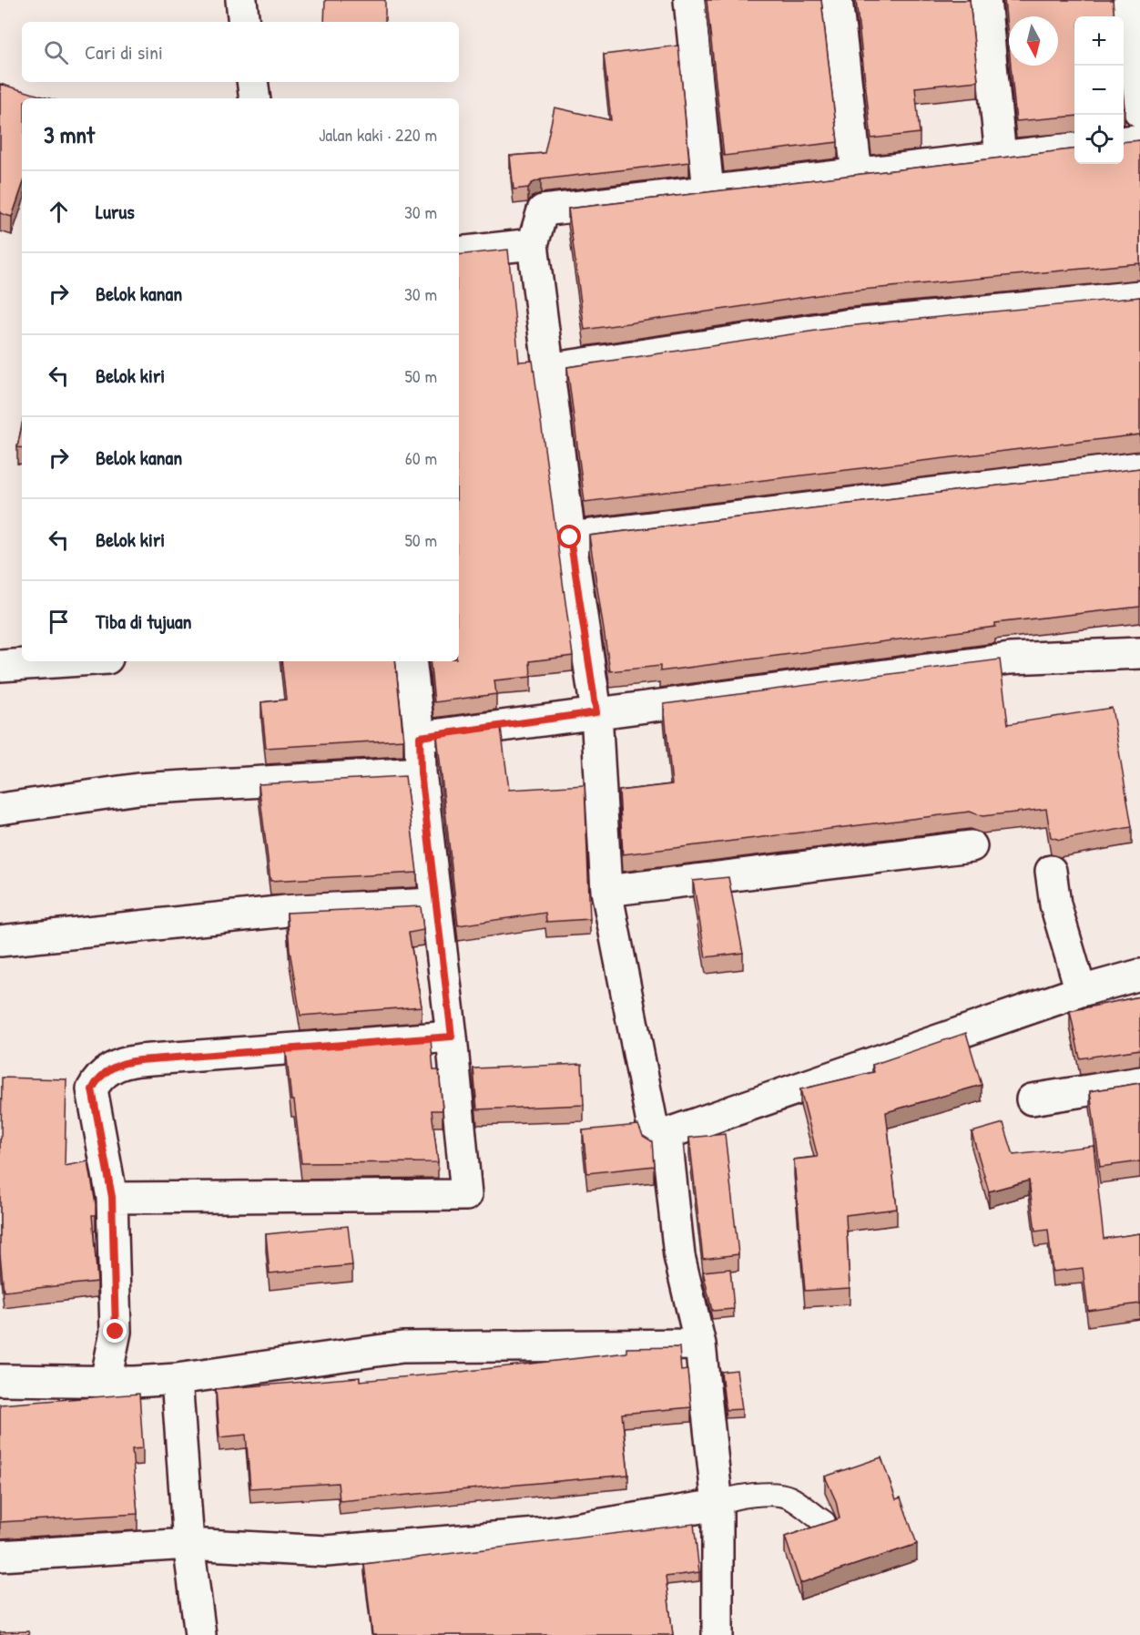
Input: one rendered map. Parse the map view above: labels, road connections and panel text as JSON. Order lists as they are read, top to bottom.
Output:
{
  "north": "bottom",
  "page": {
    "map_buttons": ["+", "−"],
    "search": "Cari di sini",
    "heading": ["3 mnt", "Jalan kaki · 220 m"],
    "list": [
      ["Lurus", "30 m"],
      ["Belok kanan", "30 m"],
      ["Belok kiri", "50 m"],
      ["Belok kanan", "60 m"],
      ["Belok kiri", "50 m"],
      "Tiba di tujuan"
    ]
  }
}
